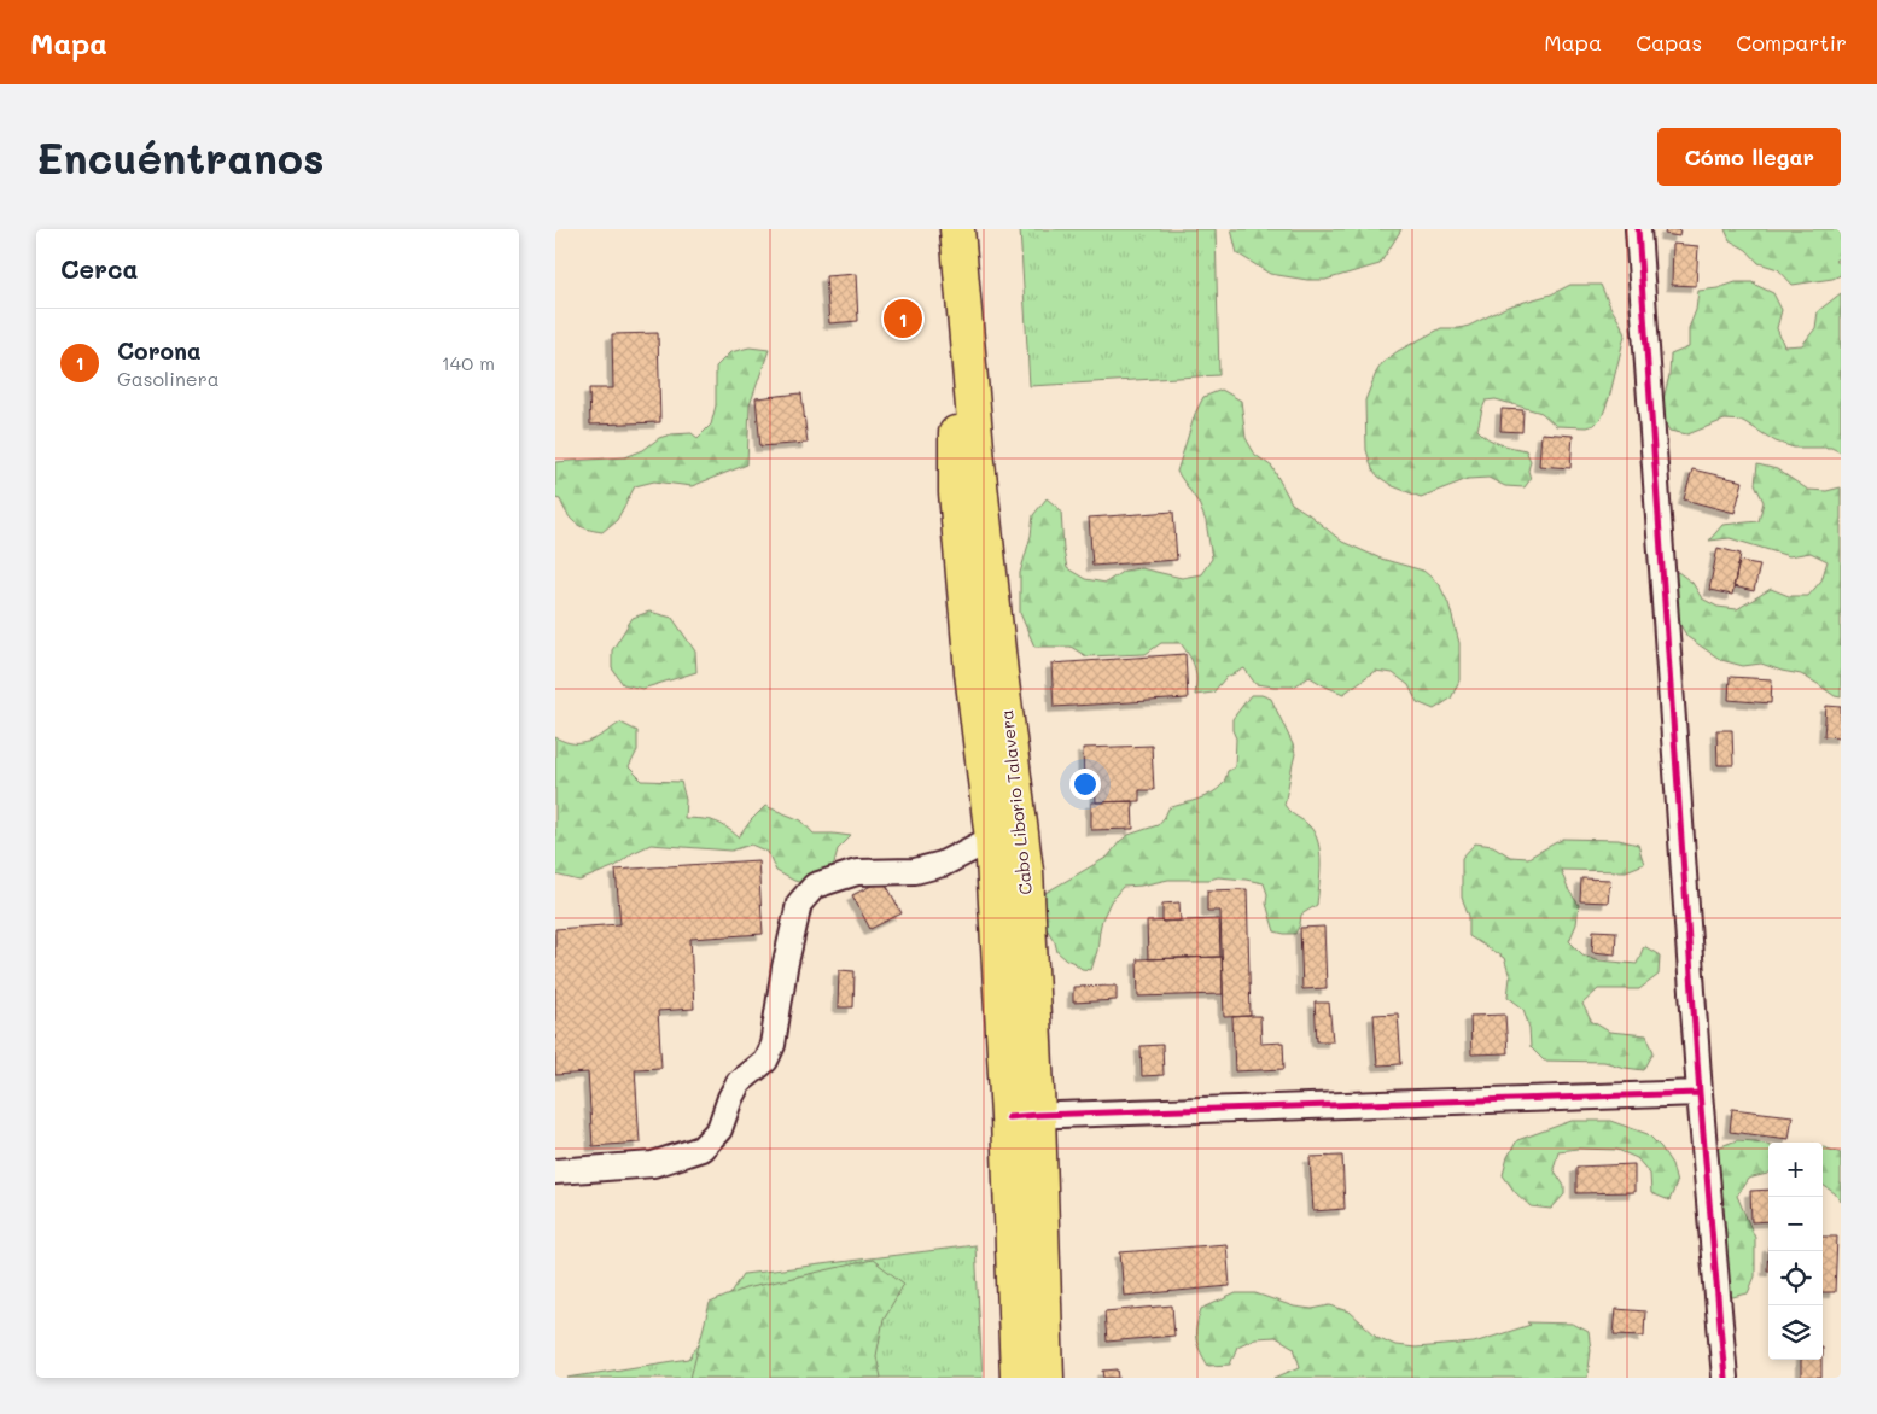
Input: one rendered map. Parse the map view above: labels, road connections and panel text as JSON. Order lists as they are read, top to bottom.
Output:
{
  "streets": {
    "highway": ["Cabo Liborio Talavera"]
  },
  "page": {
    "header": "Mapa",
    "nav": ["Mapa", "Capas", "Compartir"],
    "buttons": "Cómo llegar",
    "title": "Encuéntranos",
    "heading": "Cerca",
    "pins": "1",
    "list": [
      {
        "mark": "1",
        "name": "Corona",
        "note": "Gasolinera",
        "value": "140 m"
      }
    ],
    "map_buttons": ["+", "−"]
  }
}
